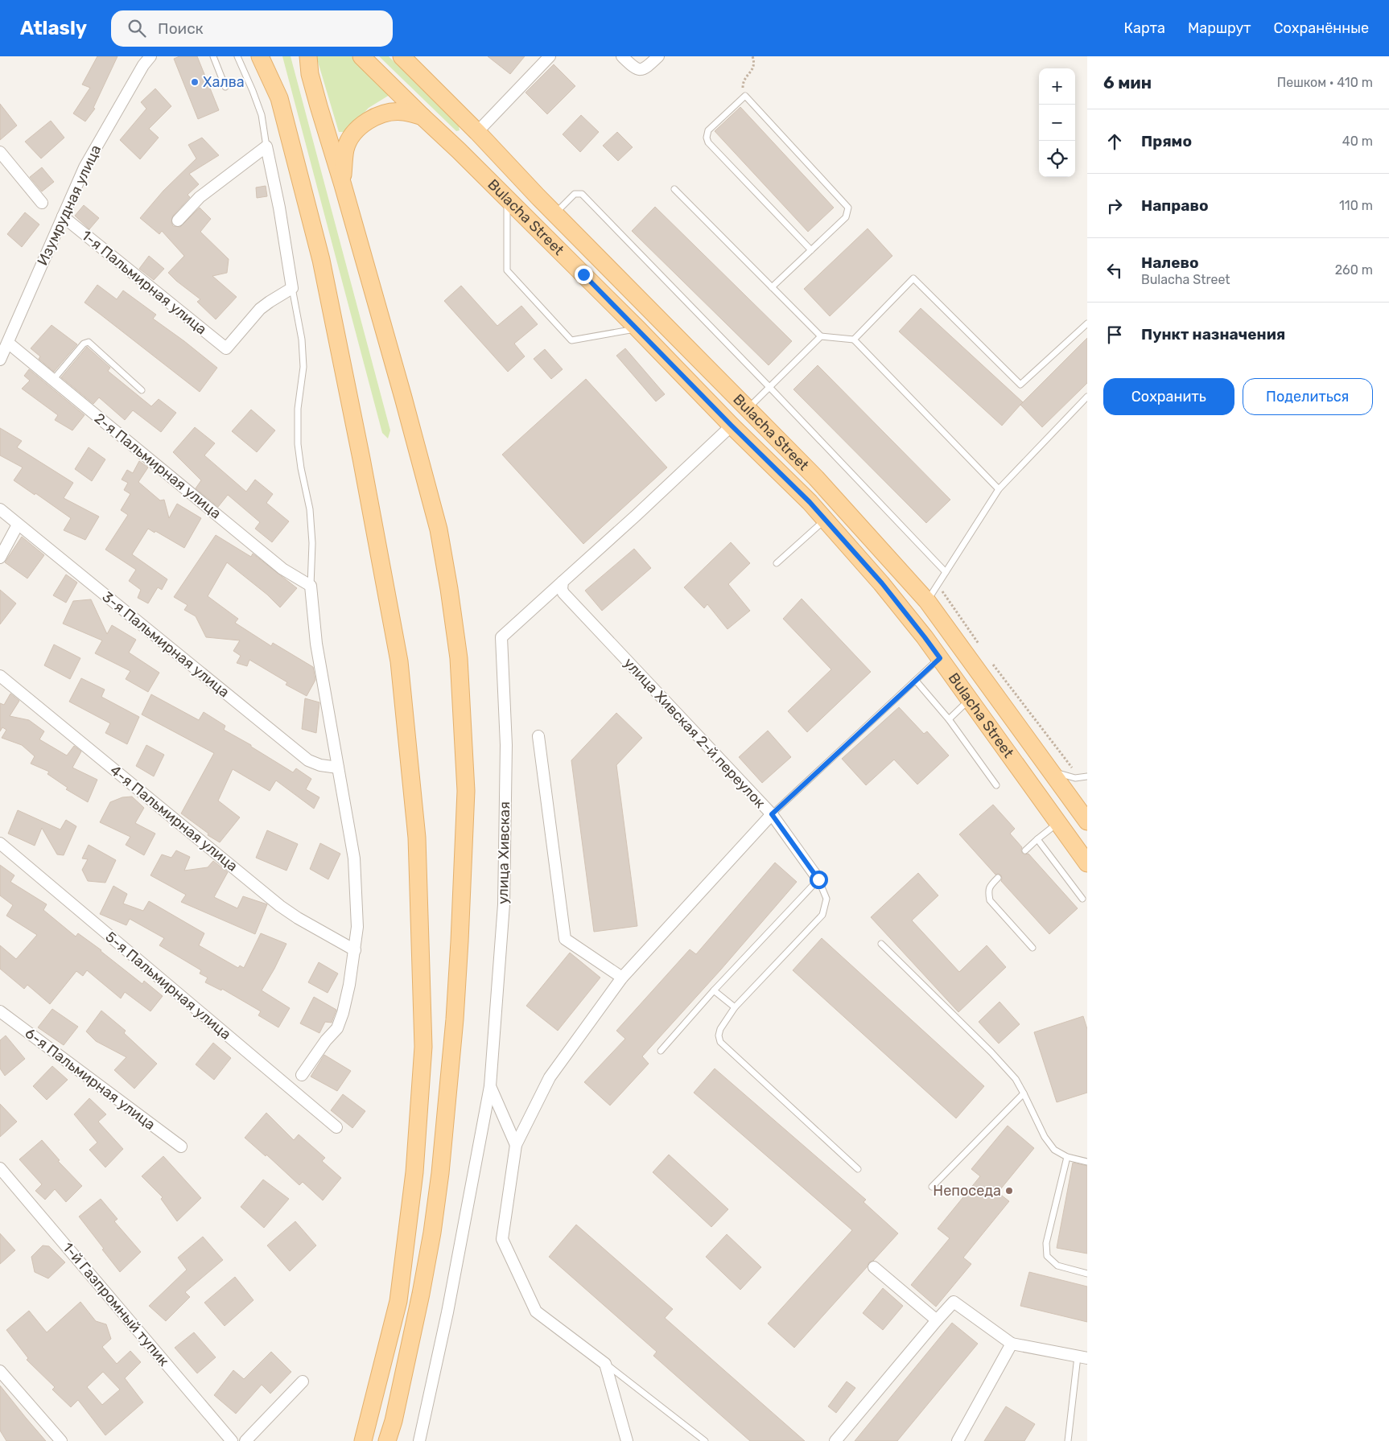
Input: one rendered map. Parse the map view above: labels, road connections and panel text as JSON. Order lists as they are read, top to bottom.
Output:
{
  "streets": {
    "main road": ["Bulacha Street"],
    "street": [
      "Изумрудная улица",
      "1-я Пальмирная улица",
      "2-я Пальмирная улица",
      "3-я Пальмирная улица",
      "улица Хивская 2-й переулок",
      "4-я Пальмирная улица",
      "улица Хивская",
      "5-я Пальмирная улица",
      "6-я Пальмирная улица",
      "1-й Газпромный тупик"
    ]
  },
  "crossings": [
    ["Изумрудная улица", "1-я Пальмирная улица"],
    ["Изумрудная улица", "2-я Пальмирная улица"],
    ["Bulacha Street", "улица Хивская"],
    ["улица Хивская 2-й переулок", "улица Хивская"]
  ],
  "places": ["Халва", "Непоседа"],
  "page": {
    "header": "Atlasly",
    "search": "Поиск",
    "nav": ["Карта", "Маршрут", "Сохранённые"],
    "heading": ["6 мин", "Пешком · 410 m"],
    "map_buttons": ["+", "−"],
    "list": [
      ["Прямо", "40 m"],
      ["Направо", "110 m"],
      ["Налево", "Bulacha Street", "260 m"],
      "Пункт назначения"
    ],
    "buttons": ["Сохранить", "Поделиться"]
  }
}
